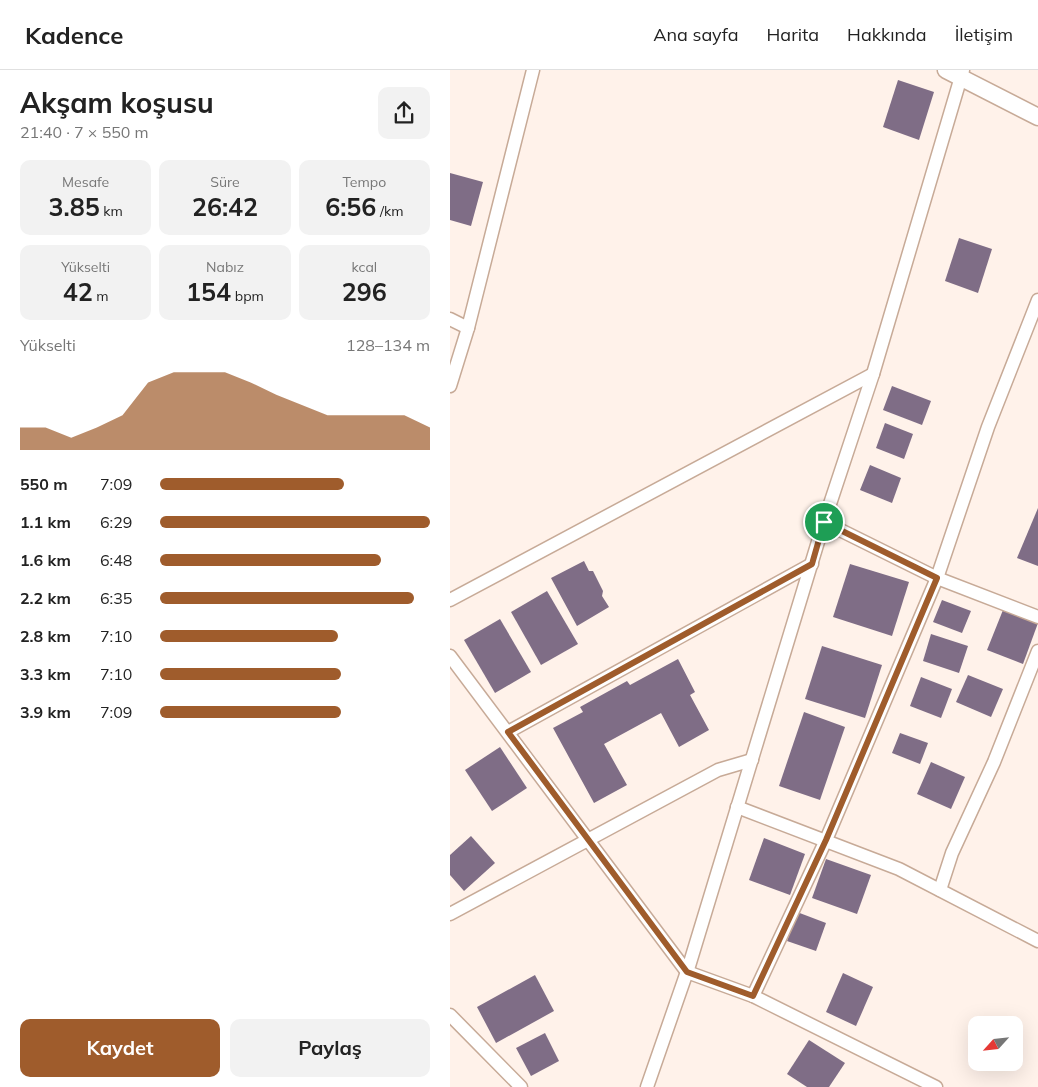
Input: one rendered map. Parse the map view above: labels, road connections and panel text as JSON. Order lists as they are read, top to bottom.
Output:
{
  "north": "bottom left",
  "page": {
    "header": "Kadence",
    "nav": [
      "Ana sayfa",
      "Harita",
      "Hakkında",
      "İletişim"
    ],
    "heading": ["Akşam koşusu", "21:40 · 7 × 550 m"],
    "stats": [
      ["Mesafe", "3.85 km"],
      ["Süre", "26:42"],
      ["Tempo", "6:56 /km"],
      ["Yükselti", "42 m"],
      ["Nabız", "154 bpm"],
      ["kcal", "296"]
    ],
    "chart": ["Yükselti", "128–134 m"],
    "list": [
      {
        "name": "550 m",
        "note": "7:09"
      },
      {
        "name": "1.1 km",
        "note": "6:29"
      },
      {
        "name": "1.6 km",
        "note": "6:48"
      },
      {
        "name": "2.2 km",
        "note": "6:35"
      },
      {
        "name": "2.8 km",
        "note": "7:10"
      },
      {
        "name": "3.3 km",
        "note": "7:10"
      },
      {
        "name": "3.9 km",
        "note": "7:09"
      }
    ],
    "buttons": ["Kaydet", "Paylaş"]
  }
}
